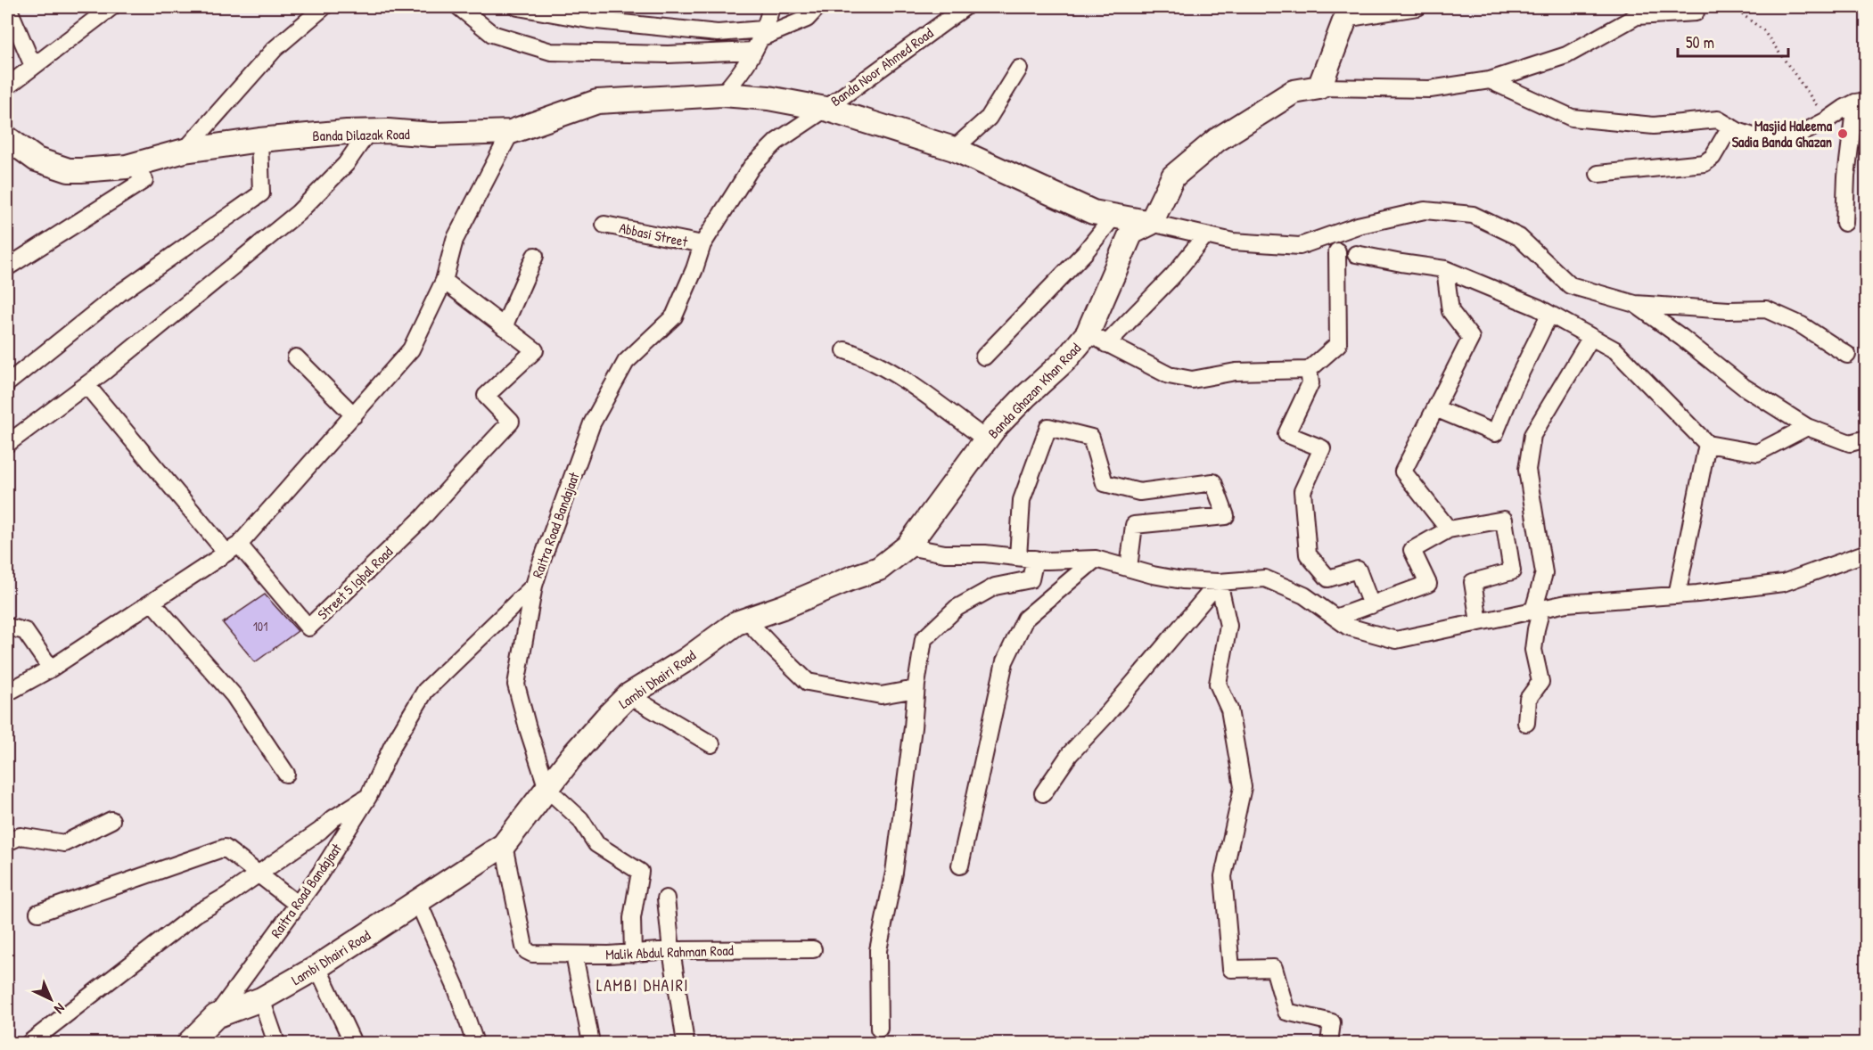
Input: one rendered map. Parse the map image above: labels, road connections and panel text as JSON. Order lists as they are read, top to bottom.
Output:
{
  "streets": {
    "street": [
      "Banda Noor Ahmed Road",
      "Banda Dilazak Road",
      "Abbasi Street",
      "Banda Ghazan Khan Road",
      "Raitra Road Bandajaat",
      "Street 5 Iqbal Road",
      "Lambi Dhairi Road",
      "Malik Abdul Rahman Road"
    ]
  },
  "crossings": [
    ["Banda Noor Ahmed Road", "Banda Dilazak Road"],
    ["Banda Noor Ahmed Road", "Raitra Road Bandajaat"],
    ["Banda Dilazak Road", "Banda Ghazan Khan Road"],
    ["Banda Dilazak Road", "Raitra Road Bandajaat"],
    ["Abbasi Street", "Raitra Road Bandajaat"],
    ["Banda Ghazan Khan Road", "Lambi Dhairi Road"],
    ["Raitra Road Bandajaat", "Lambi Dhairi Road"],
    ["Lambi Dhairi Road", "Malik Abdul Rahman Road"]
  ],
  "districts": ["LAMBI DHAIRI"],
  "places": ["Masjid Haleema Sadia Banda Ghazan"],
  "house_numbers": ["101"],
  "scale_bar": "50 m",
  "north": "bottom right"
}
